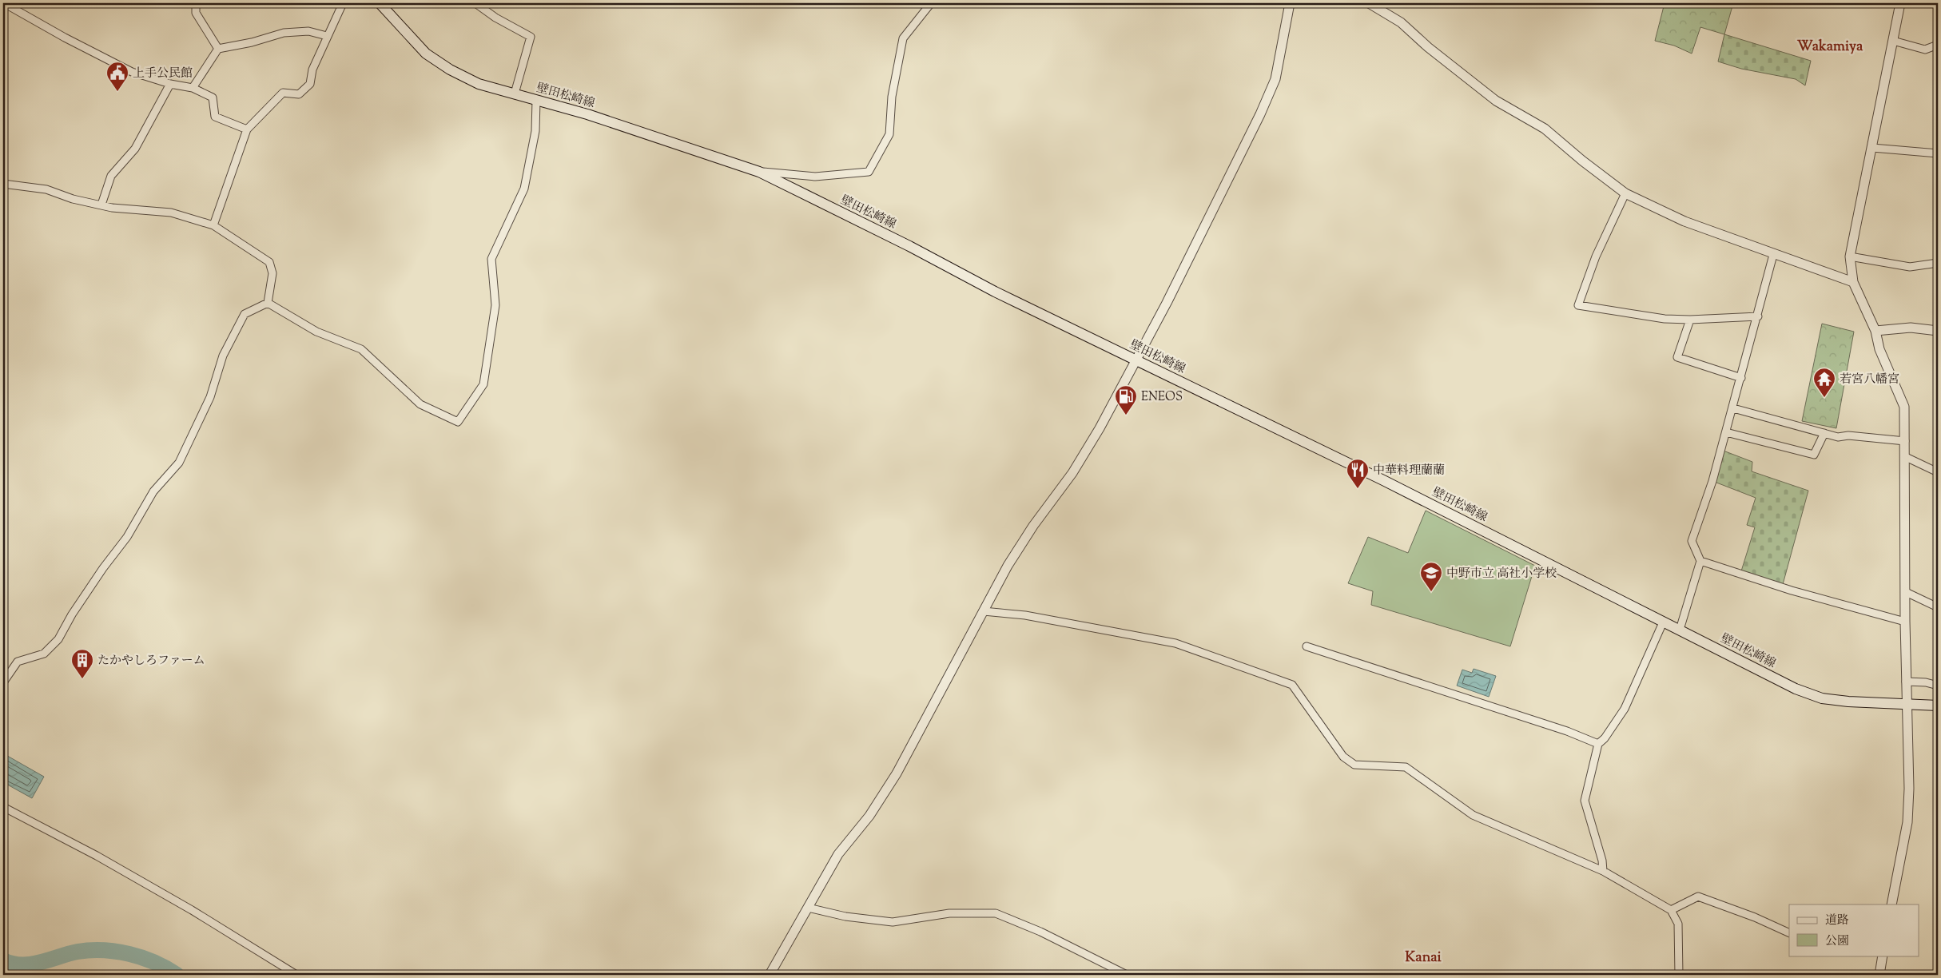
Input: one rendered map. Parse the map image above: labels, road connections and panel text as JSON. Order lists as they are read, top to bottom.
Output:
{
  "streets": {
    "main road": ["壁田松崎線"]
  },
  "districts": ["Wakamiya", "Kanai"],
  "places": {
    "public building": ["上手公民館"],
    "temple": ["若宮八幡宮"],
    "fuel station": ["ENEOS"],
    "restaurant": ["中華料理蘭蘭"],
    "school or university": ["中野市立 高社小学校"],
    "building": ["たかやしろファーム"]
  },
  "legend": ["道路", "公園"]
}
